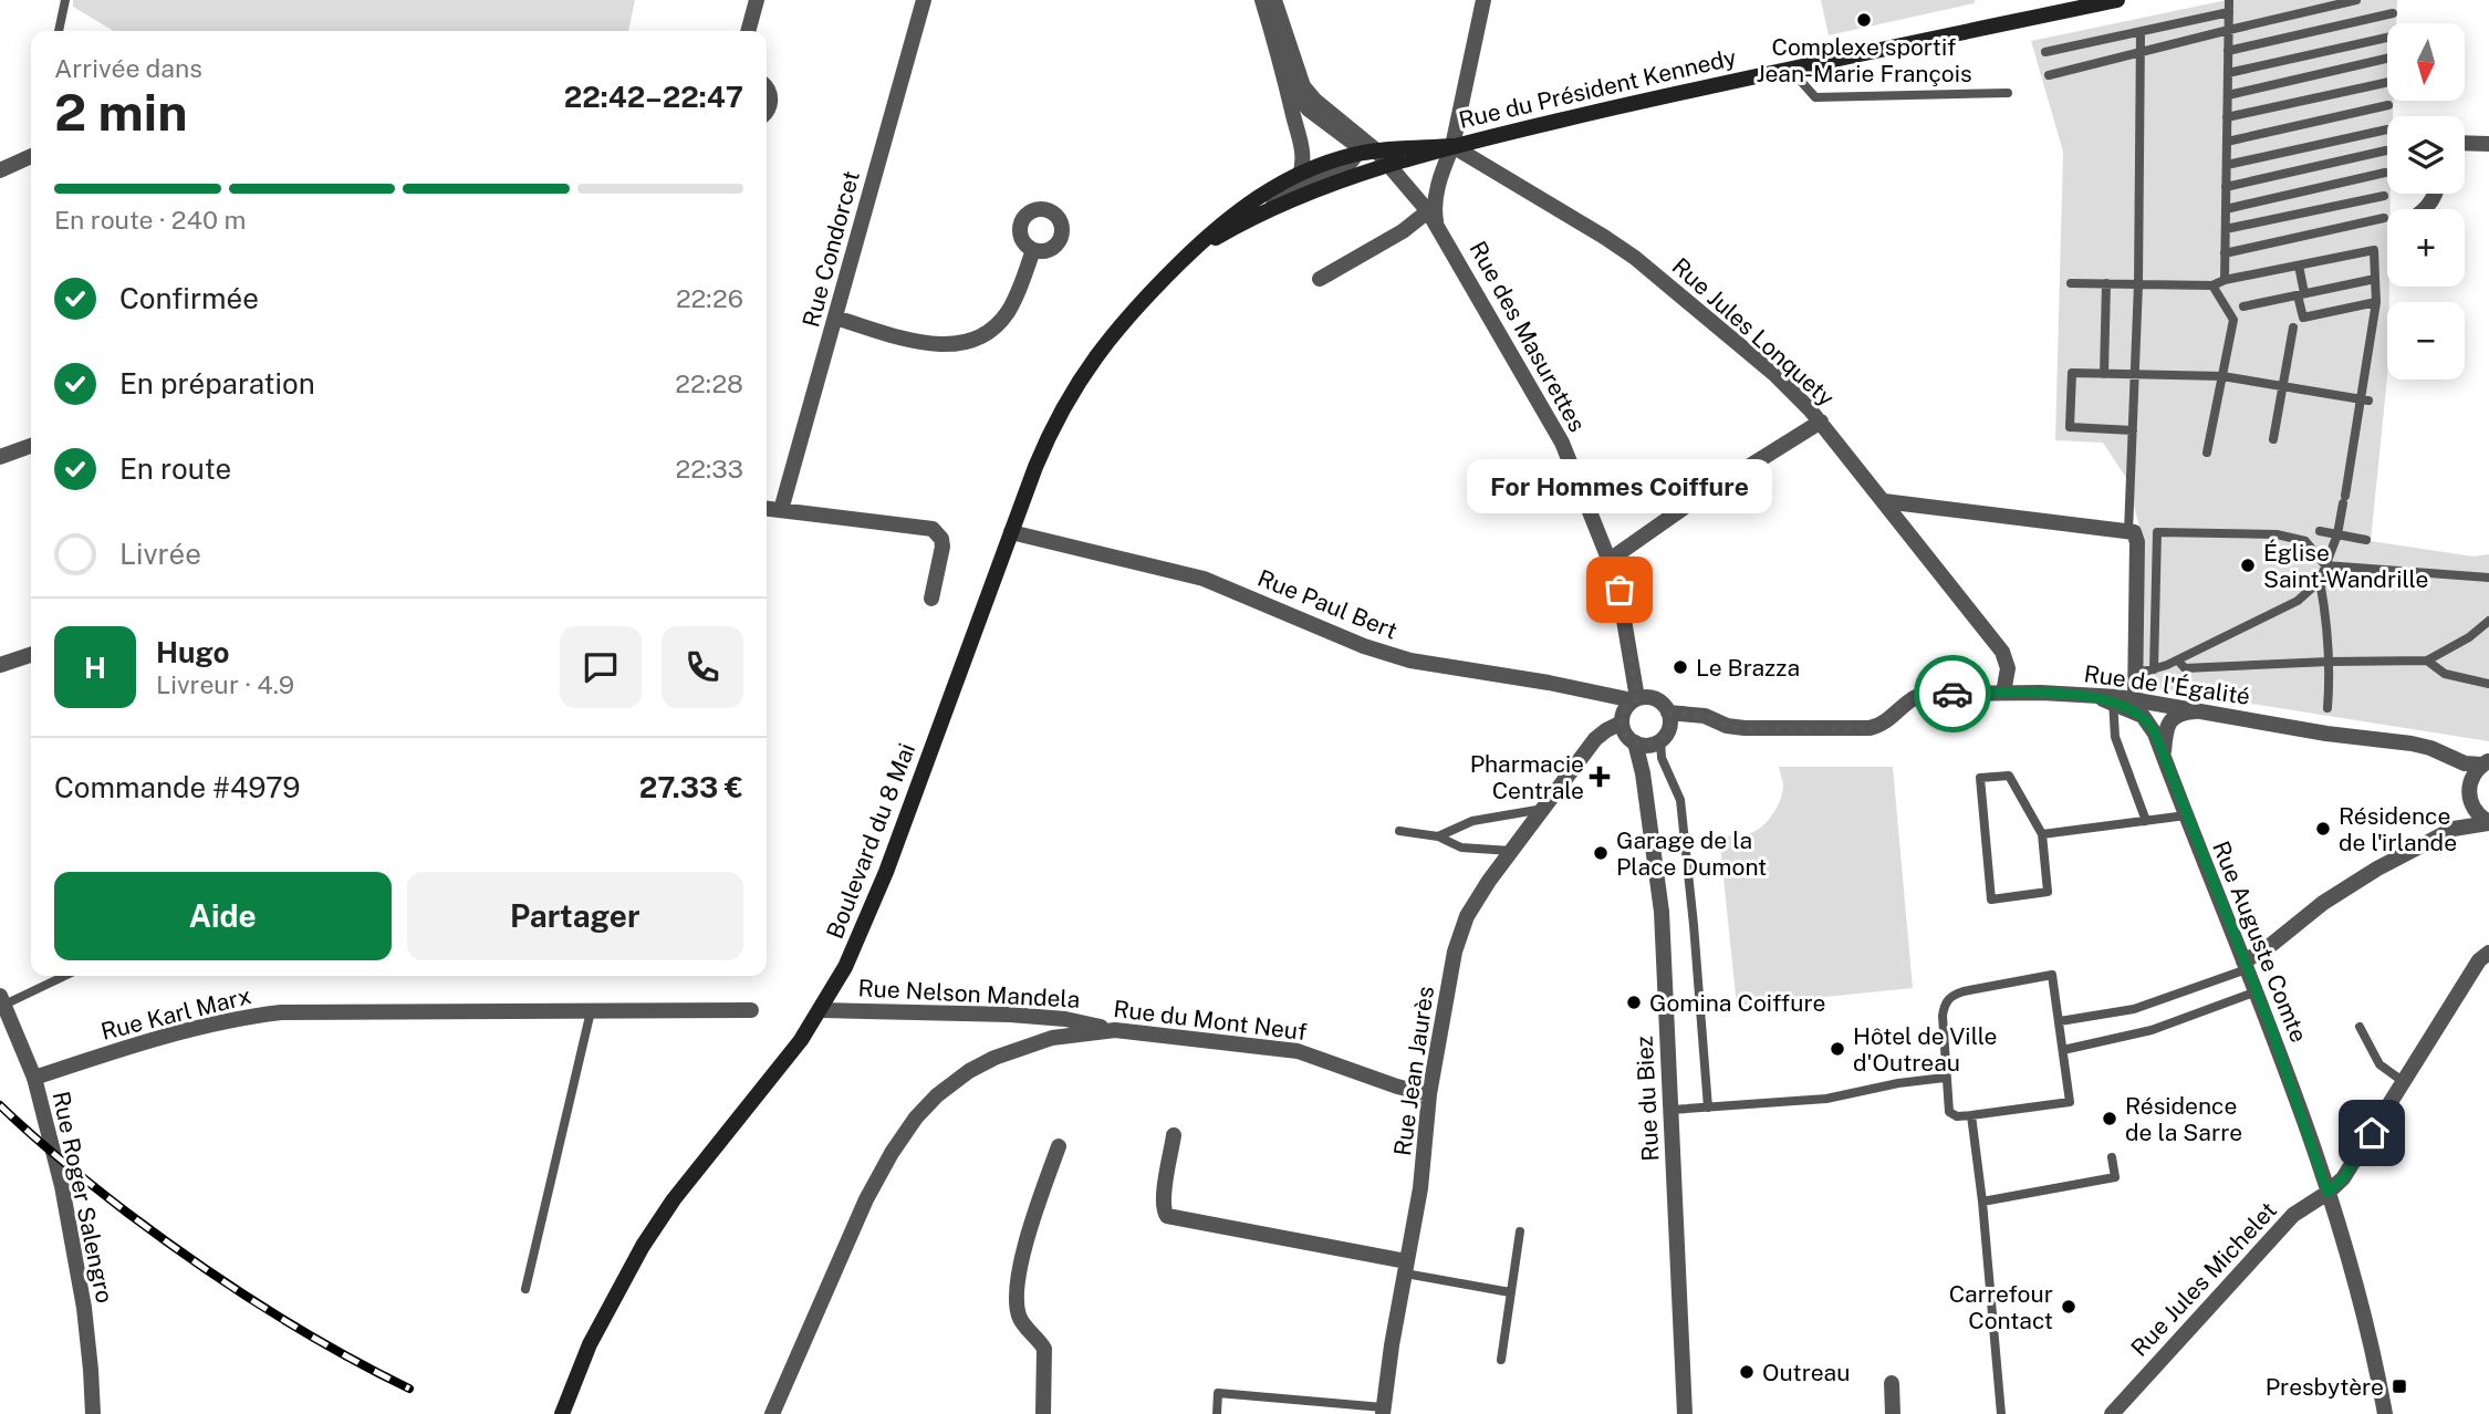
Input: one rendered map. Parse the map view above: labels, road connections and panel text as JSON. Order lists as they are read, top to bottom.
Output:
{
  "streets": {
    "main road": ["Rue du Président Kennedy", "Boulevard du 8 Mai"],
    "street": [
      "Rue Condorcet",
      "Rue Jules Lonquety",
      "Rue des Masurettes",
      "Rue Paul Bert",
      "Rue de l'Égalité",
      "Rue Auguste Comte",
      "Rue Nelson Mandela",
      "Rue Karl Marx",
      "Rue du Mont Neuf",
      "Rue Jean Jaurès",
      "Rue du Biez",
      "Rue Roger Salengro",
      "Rue Jules Michelet"
    ]
  },
  "crossings": [
    ["Rue du Président Kennedy", "Rue Jules Lonquety"],
    ["Rue du Président Kennedy", "Boulevard du 8 Mai"],
    ["Rue Jules Lonquety", "Rue de l'Égalité"],
    ["Rue Jules Lonquety", "Boulevard du 8 Mai"],
    ["Rue des Masurettes", "Rue Paul Bert"],
    ["Rue des Masurettes", "Rue de l'Égalité"],
    ["Rue des Masurettes", "Boulevard du 8 Mai"],
    ["Rue des Masurettes", "Rue Jean Jaurès"],
    ["Rue des Masurettes", "Rue du Biez"],
    ["Rue Paul Bert", "Rue de l'Égalité"],
    ["Rue Paul Bert", "Boulevard du 8 Mai"],
    ["Rue Paul Bert", "Rue Jean Jaurès"],
    ["Rue Paul Bert", "Rue du Biez"],
    ["Rue de l'Égalité", "Rue Auguste Comte"],
    ["Rue de l'Égalité", "Rue Jean Jaurès"],
    ["Rue de l'Égalité", "Rue du Biez"],
    ["Boulevard du 8 Mai", "Rue Nelson Mandela"],
    ["Rue Auguste Comte", "Rue Jules Michelet"],
    ["Rue Nelson Mandela", "Rue du Mont Neuf"],
    ["Rue Karl Marx", "Rue Roger Salengro"],
    ["Rue du Mont Neuf", "Rue Jean Jaurès"],
    ["Rue Jean Jaurès", "Rue du Biez"]
  ],
  "places": {
    "other": [
      "Complexe sportif Jean-Marie François",
      "Église Saint-Wandrille",
      "For Hommes Coiffure",
      "Le Brazza",
      "Résidence de l'irlande",
      "Garage de la Place Dumont",
      "Gomina Coiffure",
      "Hôtel de Ville d'Outreau",
      "Résidence de la Sarre",
      "Carrefour Contact",
      "Outreau"
    ],
    "health": ["Pharmacie Centrale"],
    "transit": ["Presbytère"]
  },
  "north": "bottom",
  "page": {
    "map_buttons": ["+", "−"],
    "heading": ["2 min", "Arrivée dans", "22:42–22:47"],
    "panel": [
      "Hugo",
      "Livreur · 4.9",
      "Commande #4979",
      "27.33 €"
    ],
    "bar": "En route · 240 m",
    "list": [
      ["Confirmée", "22:26"],
      ["En préparation", "22:28"],
      ["En route", "22:33"],
      "Livrée"
    ],
    "bubble": "For Hommes Coiffure",
    "round": "H",
    "buttons": ["Aide", "Partager"]
  }
}
